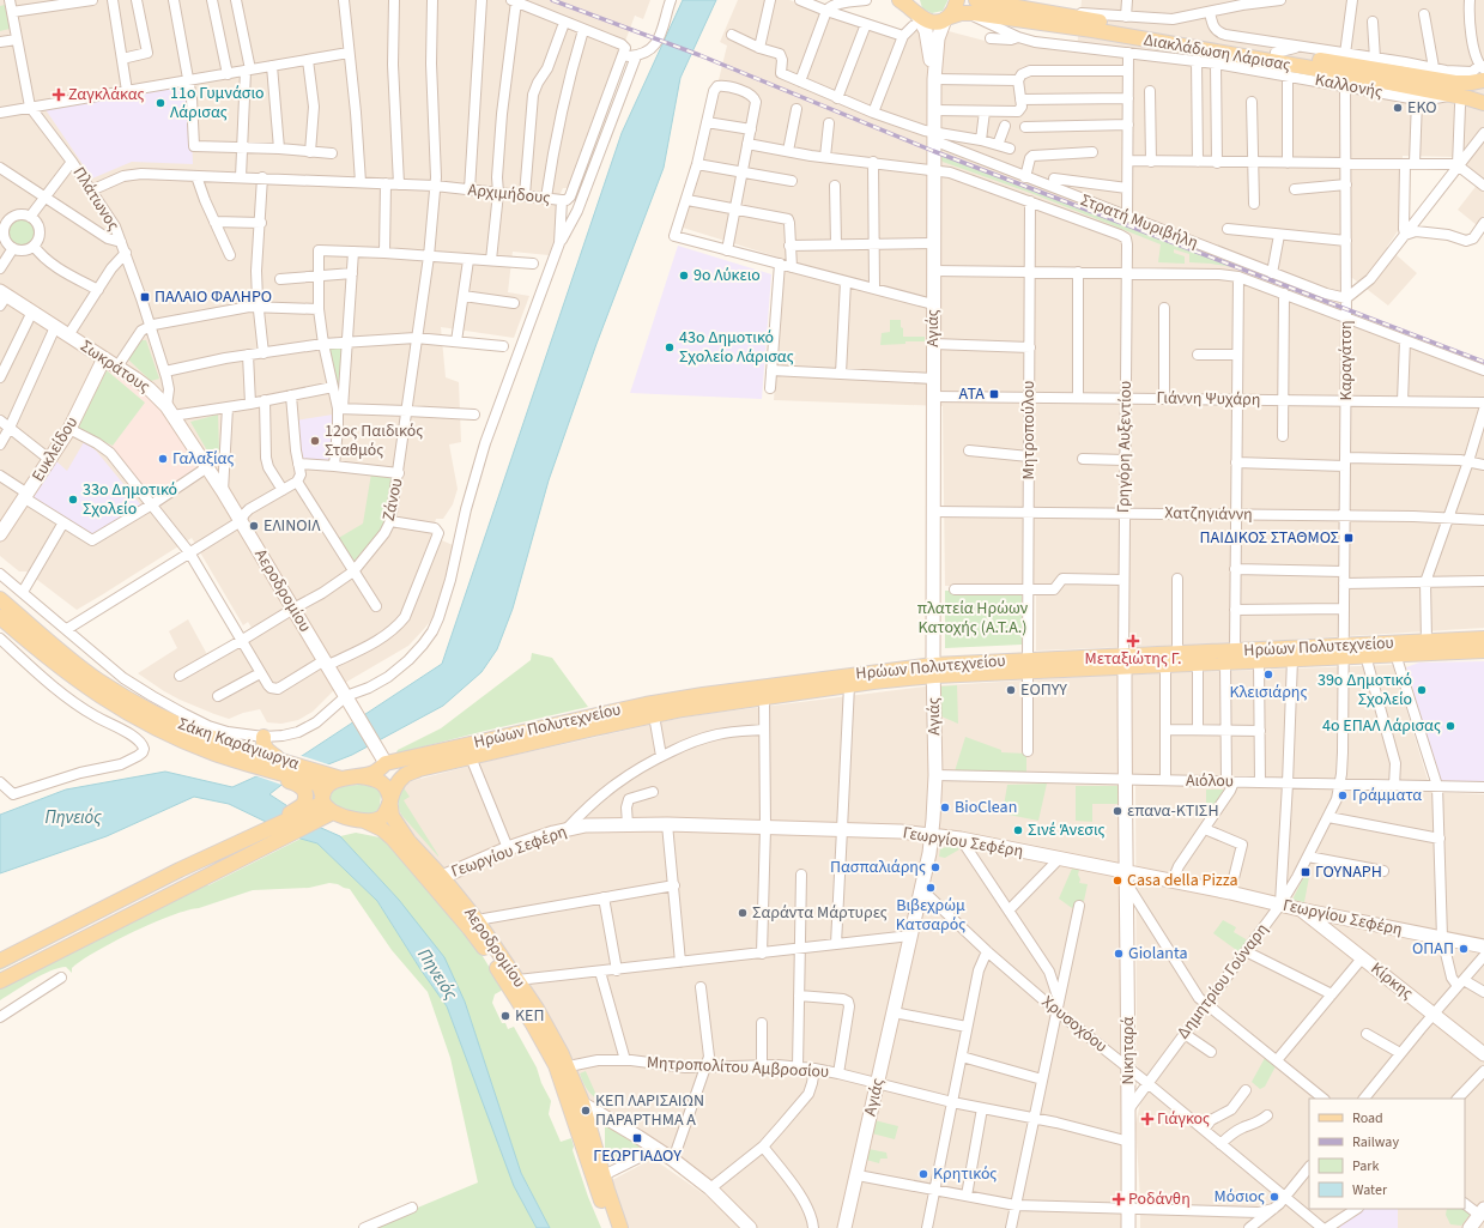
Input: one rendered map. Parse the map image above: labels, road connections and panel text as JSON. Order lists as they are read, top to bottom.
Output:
{
  "streets": {
    "main road": [
      "Διακλάδωση Λάρισας",
      "Αγιάς",
      "Σωκράτους",
      "Γρηγόρη Αυξεντίου",
      "Ευκλείδου",
      "Αεροδρομίου",
      "Ηρώων Πολυτεχνείου",
      "Σάκη Καράγιωργα",
      "Γεωργίου Σεφέρη",
      "Κίρκης",
      "Νικηταρά"
    ],
    "street": [
      "Καλλoνής",
      "Αρχιμήδους",
      "Πλάτωνος",
      "Στρατή Μυριβήλη",
      "Καραγάτση",
      "Γιάννη Ψυχάρη",
      "Μητροπούλου",
      "Ζάνου",
      "Χατζηγιάννη",
      "Αιόλου",
      "Δημητρίου Γούναρη",
      "Χρυσοχόου",
      "Μητροπολίτου Αμβροσίου"
    ]
  },
  "crossings": [
    ["Διακλάδωση Λάρισας", "Καλλoνής"],
    ["Διακλάδωση Λάρισας", "Αγιάς"],
    ["Καλλoνής", "Καραγάτση"],
    ["Αρχιμήδους", "Πλάτωνος"],
    ["Αρχιμήδους", "Ζάνου"],
    ["Αρχιμήδους", "Σάκη Καράγιωργα"],
    ["Πλάτωνος", "Σωκράτους"],
    ["Στρατή Μυριβήλη", "Αγιάς"],
    ["Στρατή Μυριβήλη", "Καραγάτση"],
    ["Αγιάς", "Γιάννη Ψυχάρη"],
    ["Αγιάς", "Χατζηγιάννη"],
    ["Αγιάς", "Ηρώων Πολυτεχνείου"],
    ["Αγιάς", "Αιόλου"],
    ["Αγιάς", "Γεωργίου Σεφέρη"],
    ["Αγιάς", "Χρυσοχόου"],
    ["Αγιάς", "Μητροπολίτου Αμβροσίου"],
    ["Καραγάτση", "Γιάννη Ψυχάρη"],
    ["Καραγάτση", "Χατζηγιάννη"],
    ["Καραγάτση", "Ηρώων Πολυτεχνείου"],
    ["Καραγάτση", "Δημητρίου Γούναρη"],
    ["Σωκράτους", "Ευκλείδου"],
    ["Σωκράτους", "Αεροδρομίου"],
    ["Γιάννη Ψυχάρη", "Μητροπούλου"],
    ["Γιάννη Ψυχάρη", "Γρηγόρη Αυξεντίου"],
    ["Μητροπούλου", "Γρηγόρη Αυξεντίου"],
    ["Μητροπούλου", "Χατζηγιάννη"],
    ["Μητροπούλου", "Ηρώων Πολυτεχνείου"],
    ["Γρηγόρη Αυξεντίου", "Χατζηγιάννη"],
    ["Γρηγόρη Αυξεντίου", "Ηρώων Πολυτεχνείου"],
    ["Γρηγόρη Αυξεντίου", "Αιόλου"],
    ["Γρηγόρη Αυξεντίου", "Γεωργίου Σεφέρη"],
    ["Γρηγόρη Αυξεντίου", "Νικηταρά"],
    ["Ζάνου", "Αεροδρομίου"],
    ["Αεροδρομίου", "Ηρώων Πολυτεχνείου"],
    ["Αεροδρομίου", "Σάκη Καράγιωργα"],
    ["Αεροδρομίου", "Γεωργίου Σεφέρη"],
    ["Αεροδρομίου", "Μητροπολίτου Αμβροσίου"],
    ["Ηρώων Πολυτεχνείου", "Σάκη Καράγιωργα"],
    ["Ηρώων Πολυτεχνείου", "Δημητρίου Γούναρη"],
    ["Αιόλου", "Δημητρίου Γούναρη"],
    ["Γεωργίου Σεφέρη", "Δημητρίου Γούναρη"],
    ["Γεωργίου Σεφέρη", "Κίρκης"],
    ["Γεωργίου Σεφέρη", "Νικηταρά"],
    ["Δημητρίου Γούναρη", "Χρυσοχόου"],
    ["Δημητρίου Γούναρη", "Νικηταρά"],
    ["Χρυσοχόου", "Νικηταρά"],
    ["Νικηταρά", "Μητροπολίτου Αμβροσίου"]
  ],
  "water": ["Πηνειός"],
  "parks": ["πλατεία Ηρώων Κατοχής (Α.Τ.Α.)"],
  "places": {
    "health": [
      "Ζαγκλάκας",
      "Μεταξιώτης Γ.",
      "Γιάγκος",
      "Ροδάνθη"
    ],
    "other": [
      "11ο Γυμνάσιο Λάρισας",
      "EKO",
      "9ο Λύκειο",
      "43ο Δημοτικό Σχολείο Λάρισας",
      "12ος Παιδικός Σταθμός",
      "Γαλαξίας",
      "33ο Δημοτικό Σχολείο",
      "ΕΛΙΝΟΙΛ",
      "Κλεισιάρης",
      "ΕΟΠΥΥ",
      "39ο Δημοτικό Σχολείο",
      "4ο ΕΠΑΛ Λάρισας",
      "Γράμματα",
      "BioClean",
      "επανα-ΚΤΙΣΗ",
      "Σινέ Άνεσις",
      "Πασπαλιάρης",
      "Casa della Pizza",
      "Βιβεχρώμ Κατσαρός",
      "Σαράντα Μάρτυρες",
      "ΟΠΑΠ",
      "Giolanta",
      "ΚΕΠ",
      "ΚΕΠ ΛΑΡΙΣΑΙΩΝ ΠΑΡΑΡΤΗΜΑ A",
      "Κρητικός",
      "Μόσιος"
    ],
    "transit": [
      "ΠΑΛΑΙΟ ΦΑΛΗΡΟ",
      "ΑΤΑ",
      "ΠΑΙΔΙΚΟΣ ΣΤΑΘΜΟΣ",
      "ΓΟΥΝΑΡΗ",
      "ΓΕΩΡΓΙΑΔΟΥ"
    ]
  },
  "legend": [
    "Road",
    "Railway",
    "Park",
    "Water"
  ]
}
